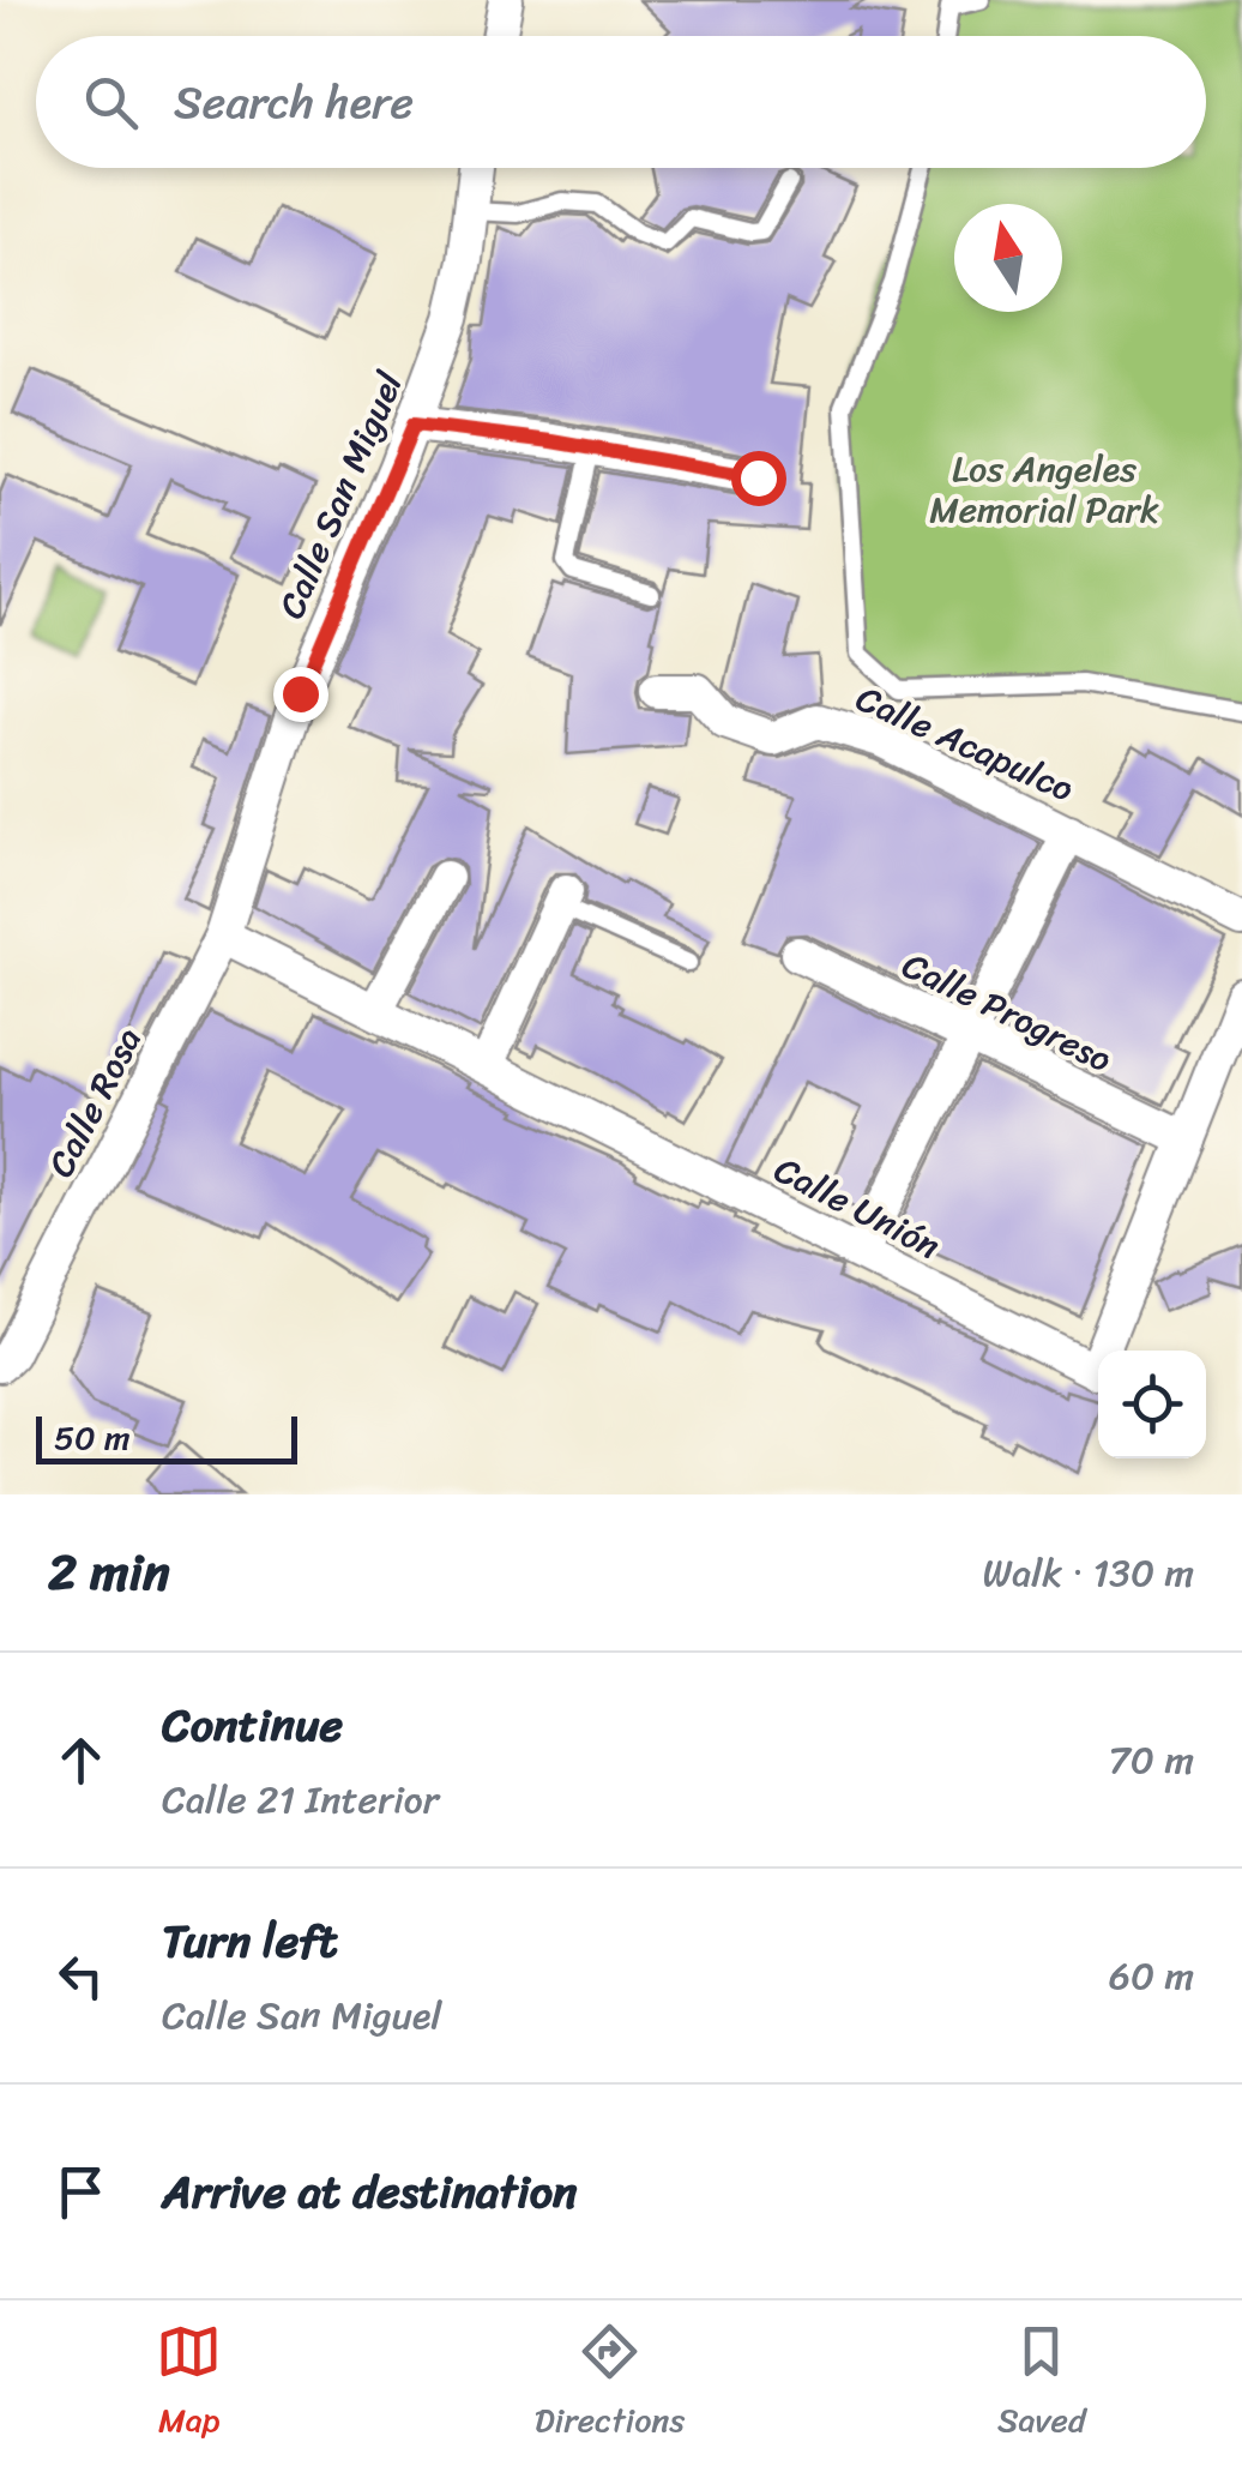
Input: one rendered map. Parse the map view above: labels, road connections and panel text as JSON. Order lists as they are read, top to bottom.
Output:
{
  "streets": {
    "street": [
      "Calle San Miguel",
      "Calle Acapulco",
      "Calle Progreso",
      "Calle Rosa",
      "Calle Unión"
    ]
  },
  "crossings": [
    ["Calle San Miguel", "Calle Rosa"],
    ["Calle San Miguel", "Calle Unión"],
    ["Calle Progreso", "Calle Unión"],
    ["Calle Rosa", "Calle Unión"]
  ],
  "parks": ["Los Angeles Memorial Park"],
  "scale_bar": "50 m",
  "north": "top",
  "page": {
    "search": "Search here",
    "scale": "50 m",
    "heading": ["2 min", "Walk · 130 m"],
    "list": [
      ["Continue", "Calle 21 Interior", "70 m"],
      ["Turn left", "Calle San Miguel", "60 m"],
      "Arrive at destination"
    ],
    "nav": ["Map", "Directions", "Saved"]
  }
}
